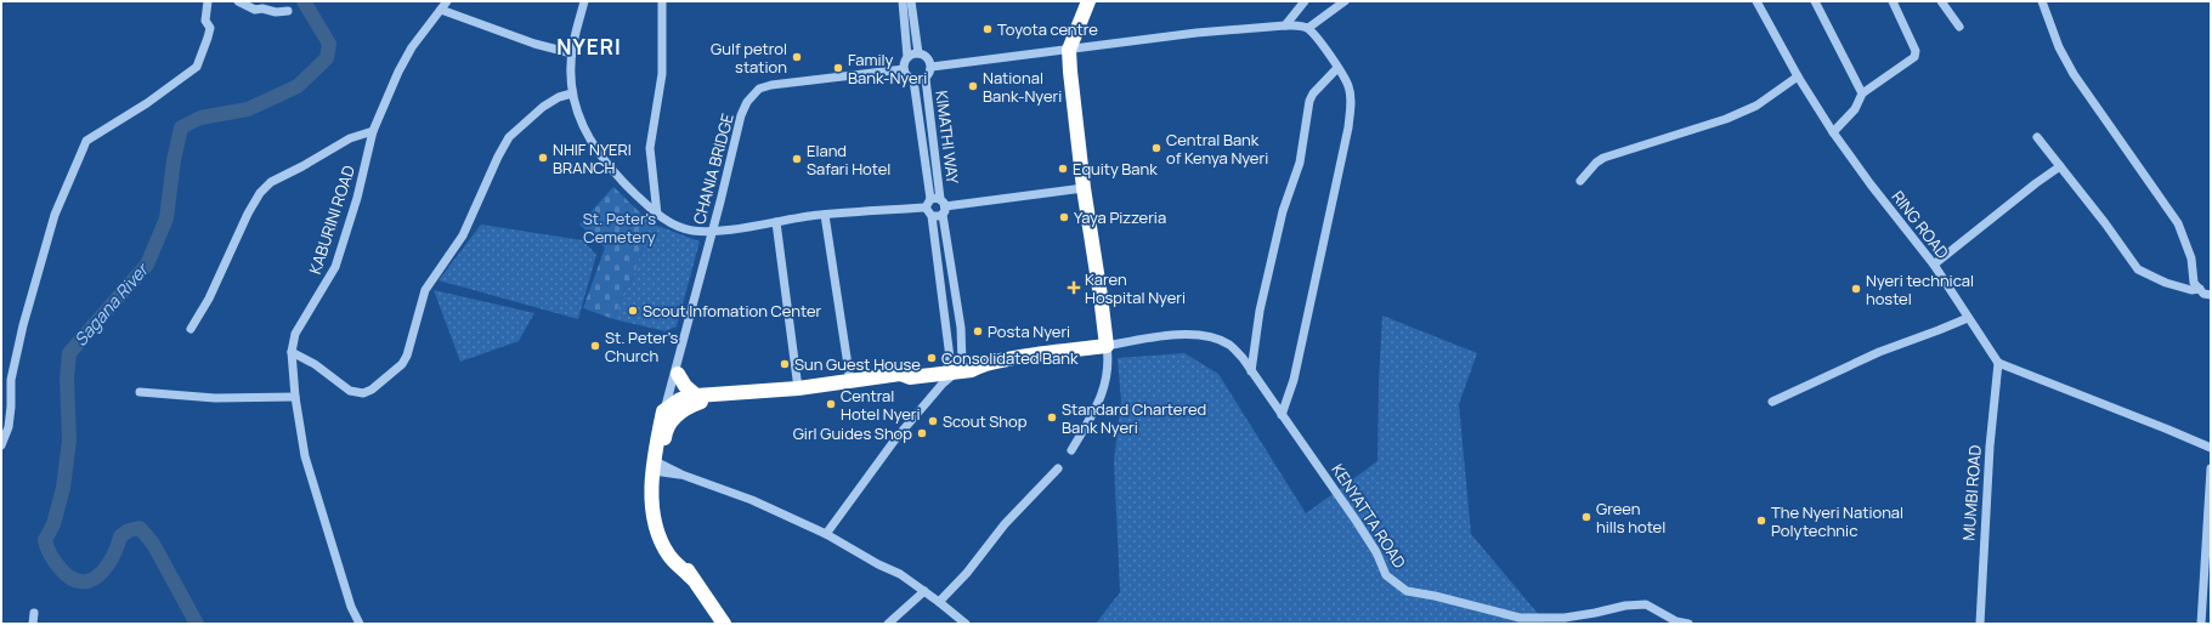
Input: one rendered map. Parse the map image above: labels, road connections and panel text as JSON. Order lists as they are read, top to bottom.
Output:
{
  "streets": {
    "street": [
      "KIMATHI WAY",
      "CHANIA BRIDGE",
      "KABURINI ROAD",
      "RING ROAD",
      "MUMBI ROAD",
      "KENYATTA ROAD"
    ]
  },
  "crossings": [
    ["KIMATHI WAY", "CHANIA BRIDGE"],
    ["RING ROAD", "MUMBI ROAD"]
  ],
  "districts": ["NYERI"],
  "water": ["Sagana River"],
  "parks": ["St. Peter's Cemetery"],
  "places": {
    "other": [
      "Toyota centre",
      "Gulf petrol station",
      "Family Bank-Nyeri",
      "National Bank-Nyeri",
      "Central Bank of Kenya Nyeri",
      "NHIF NYERI BRANCH",
      "Eland Safari Hotel",
      "Equity Bank",
      "Yaya Pizzeria",
      "Nyeri technical hostel",
      "Scout Infomation Center",
      "Posta Nyeri",
      "St. Peter's Church",
      "Consolidated Bank",
      "Sun Guest House",
      "Central Hotel Nyeri",
      "Standard Chartered Bank Nyeri",
      "Scout Shop",
      "Girl Guides Shop",
      "Green hills hotel",
      "The Nyeri National Polytechnic"
    ],
    "health": ["Karen Hospital Nyeri"]
  }
}
